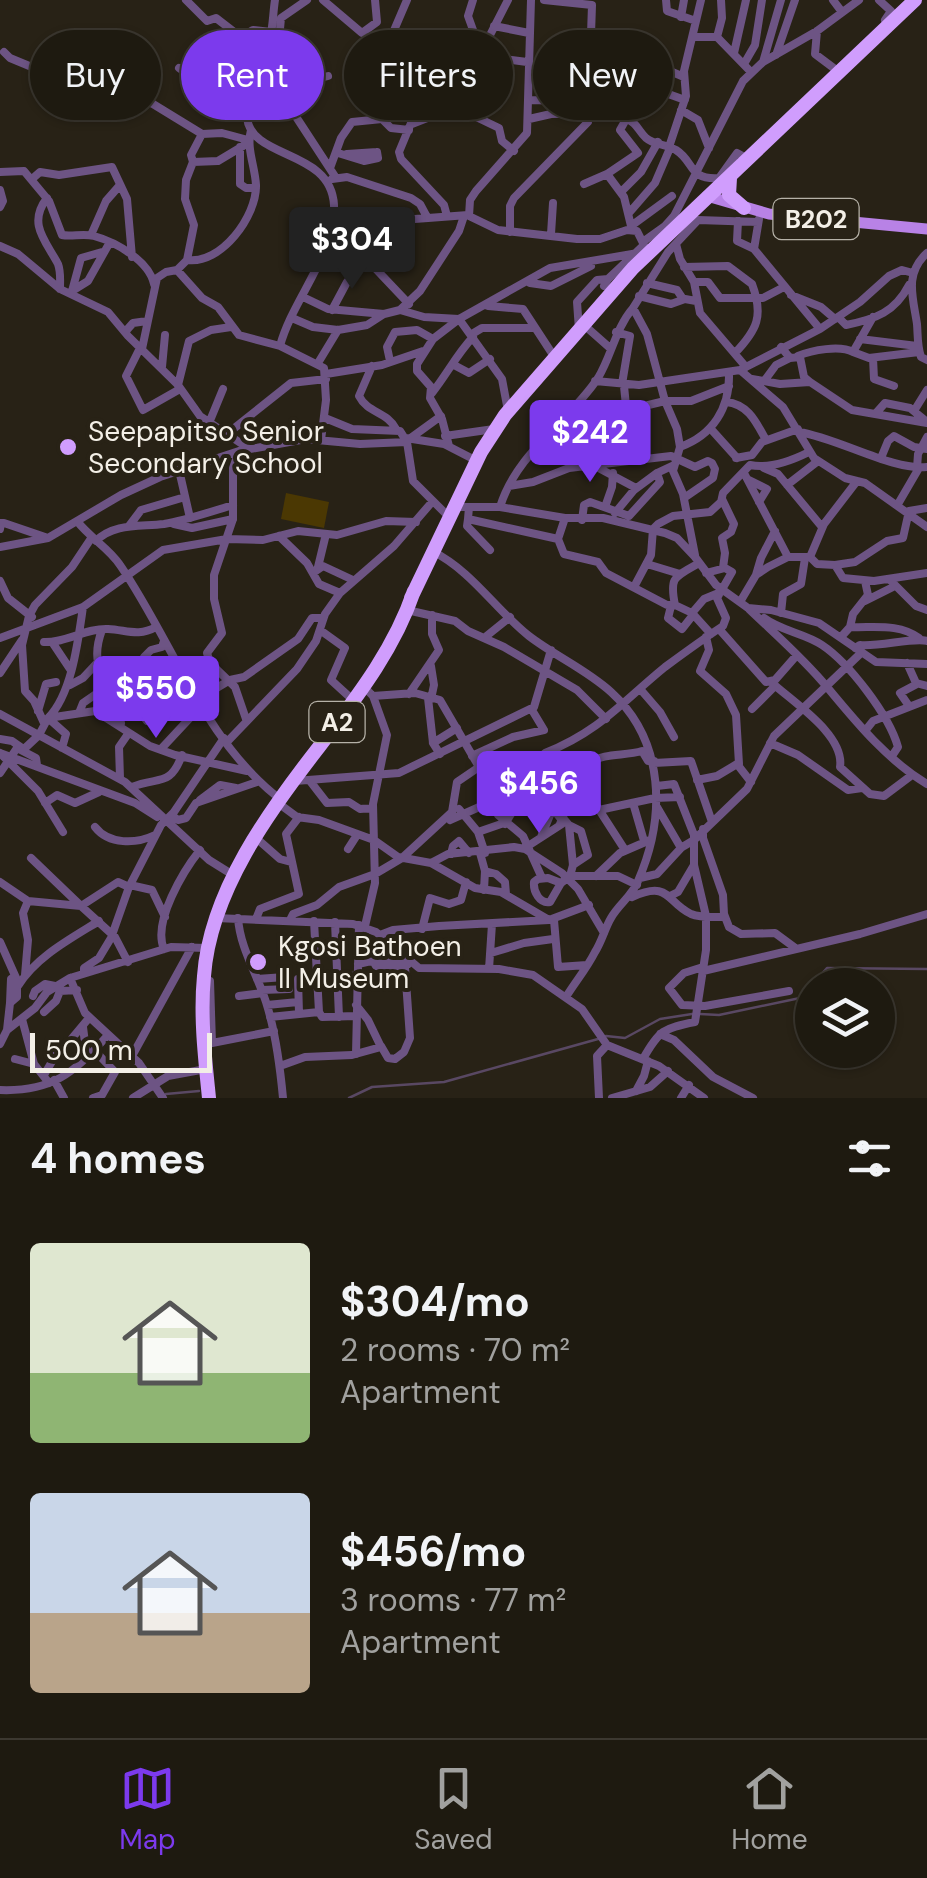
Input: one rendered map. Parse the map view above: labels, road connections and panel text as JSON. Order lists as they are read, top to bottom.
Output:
{
  "streets": {
    "highway": ["A2"],
    "main road": ["B202"]
  },
  "places": ["Seepapitso Senior Secondary School", "Kgosi Bathoen II Museum"],
  "scale_bar": "500 m",
  "page": {
    "chip": [
      "Buy",
      "Rent",
      "Filters",
      "New"
    ],
    "price": [
      "$304",
      "$242",
      "$550",
      "$456"
    ],
    "scale": "500 m",
    "heading": "4 homes",
    "list": [
      {
        "name": "$304/mo",
        "note": "2 rooms · 70 m² · Apartment"
      },
      {
        "name": "$456/mo",
        "note": "3 rooms · 77 m² · Apartment"
      }
    ],
    "tabs": ["Map", "Saved", "Home"]
  }
}
